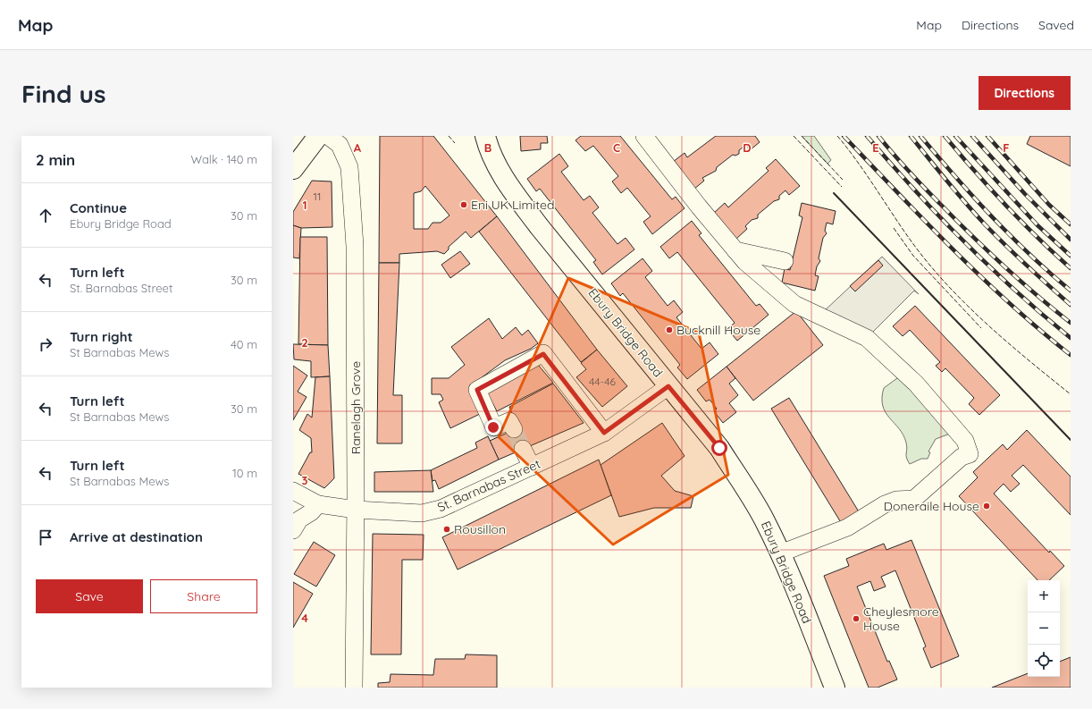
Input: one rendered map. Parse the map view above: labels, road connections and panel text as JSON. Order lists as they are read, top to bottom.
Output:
{
  "streets": {
    "main road": ["Ebury Bridge Road"],
    "street": ["Ranelagh Grove", "St. Barnabas Street"]
  },
  "crossings": [
    ["Ebury Bridge Road", "St. Barnabas Street"],
    ["Ranelagh Grove", "St. Barnabas Street"]
  ],
  "places": [
    "Eni UK Limited",
    "Bucknill House",
    "Doneraile House",
    "Rousillon",
    "Cheylesmore House"
  ],
  "house_numbers": ["11", "44-46"],
  "page": {
    "header": "Map",
    "nav": ["Map", "Directions", "Saved"],
    "buttons": [
      "Directions",
      ["Save", "Share"]
    ],
    "title": "Find us",
    "heading": ["2 min", "Walk · 140 m"],
    "list": [
      ["Continue", "Ebury Bridge Road", "30 m"],
      ["Turn left", "St. Barnabas Street", "30 m"],
      ["Turn right", "St Barnabas Mews", "40 m"],
      ["Turn left", "St Barnabas Mews", "30 m"],
      ["Turn left", "St Barnabas Mews", "10 m"],
      "Arrive at destination"
    ],
    "map_buttons": ["+", "−"]
  },
  "grid": {
    "columns": [
      "A",
      "B",
      "C",
      "D",
      "E",
      "F"
    ],
    "rows": [
      "1",
      "2",
      "3",
      "4"
    ]
  }
}
